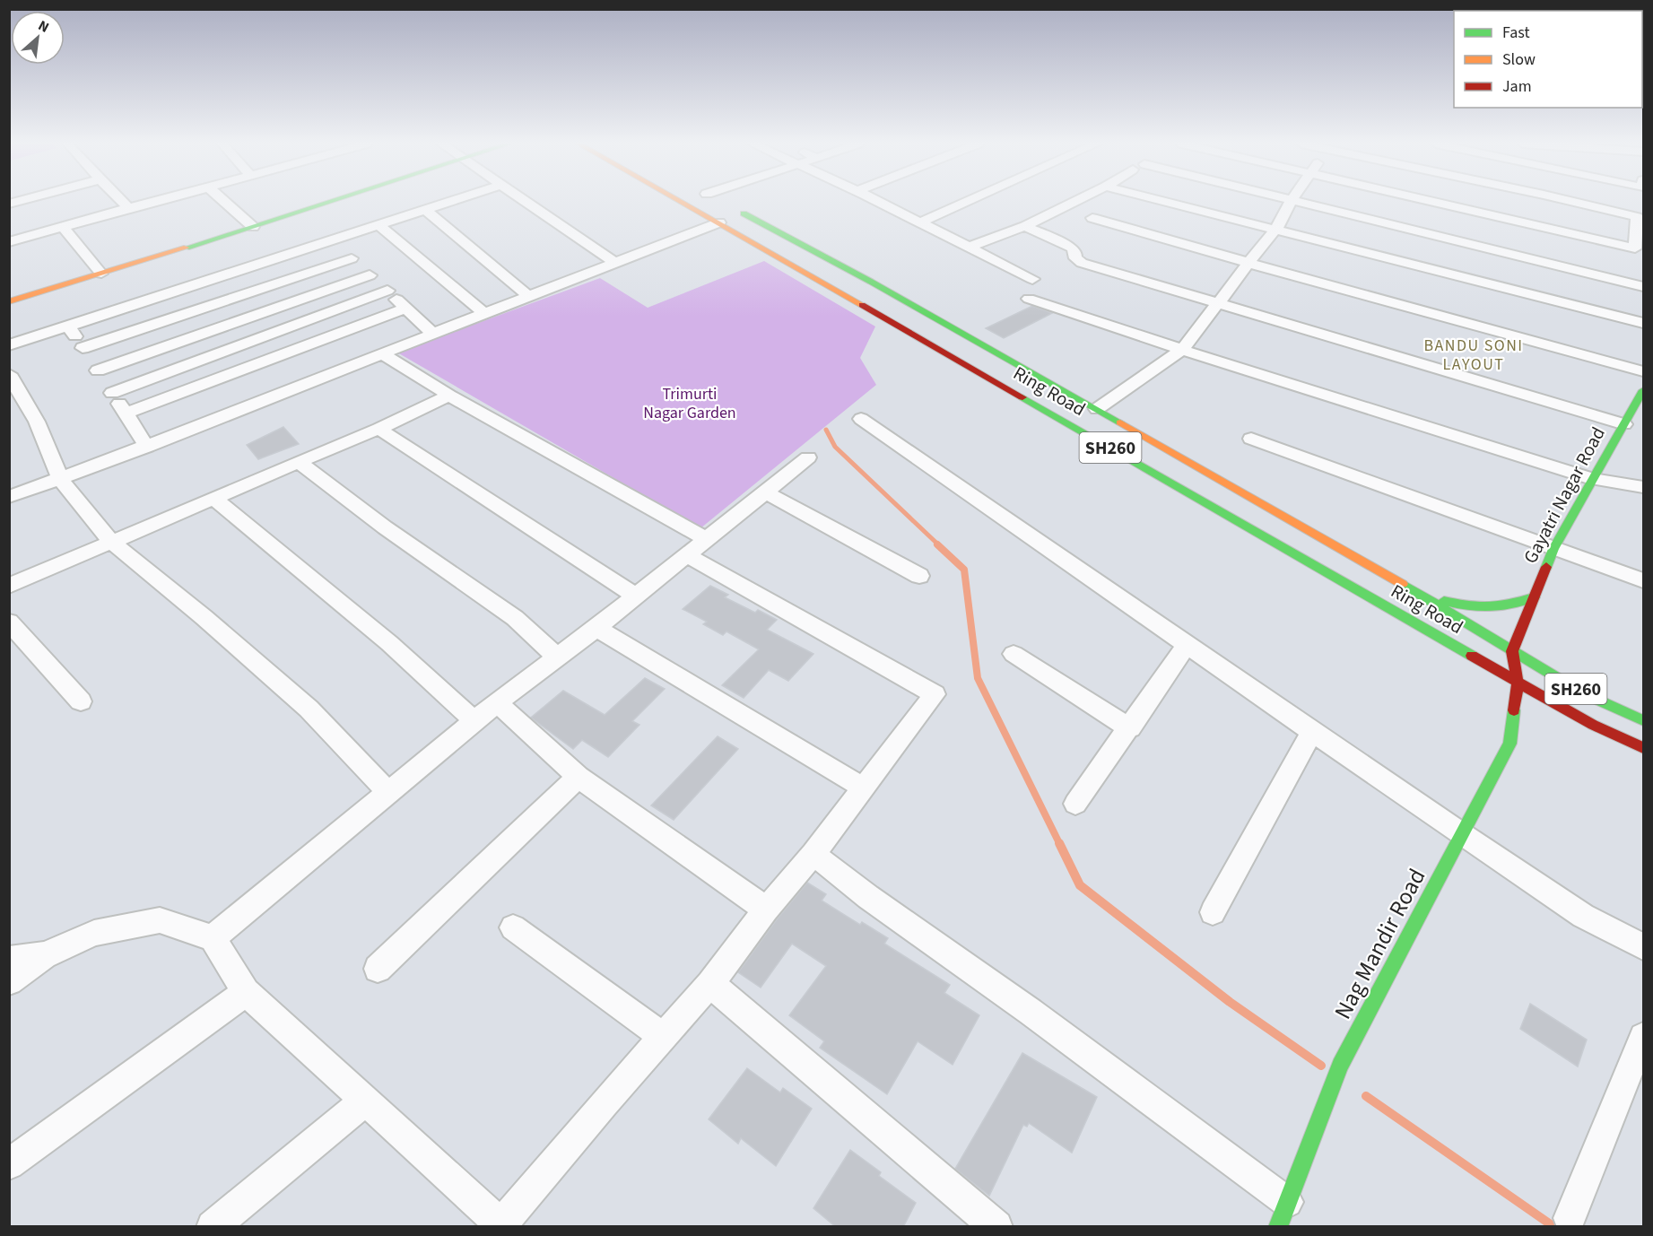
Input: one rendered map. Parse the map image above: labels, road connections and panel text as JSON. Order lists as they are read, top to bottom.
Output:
{
  "streets": {
    "main road": [
      "Ring Road",
      "SH260",
      "Gayatri Nagar Road",
      "Nag Mandir Road"
    ]
  },
  "crossings": [
    ["Ring Road", "Nag Mandir Road"],
    ["SH260", "Gayatri Nagar Road"]
  ],
  "districts": ["BANDU SONI LAYOUT"],
  "parks": ["Trimurti Nagar Garden"],
  "legend": ["Fast", "Slow", "Jam"],
  "north": "top right"
}
